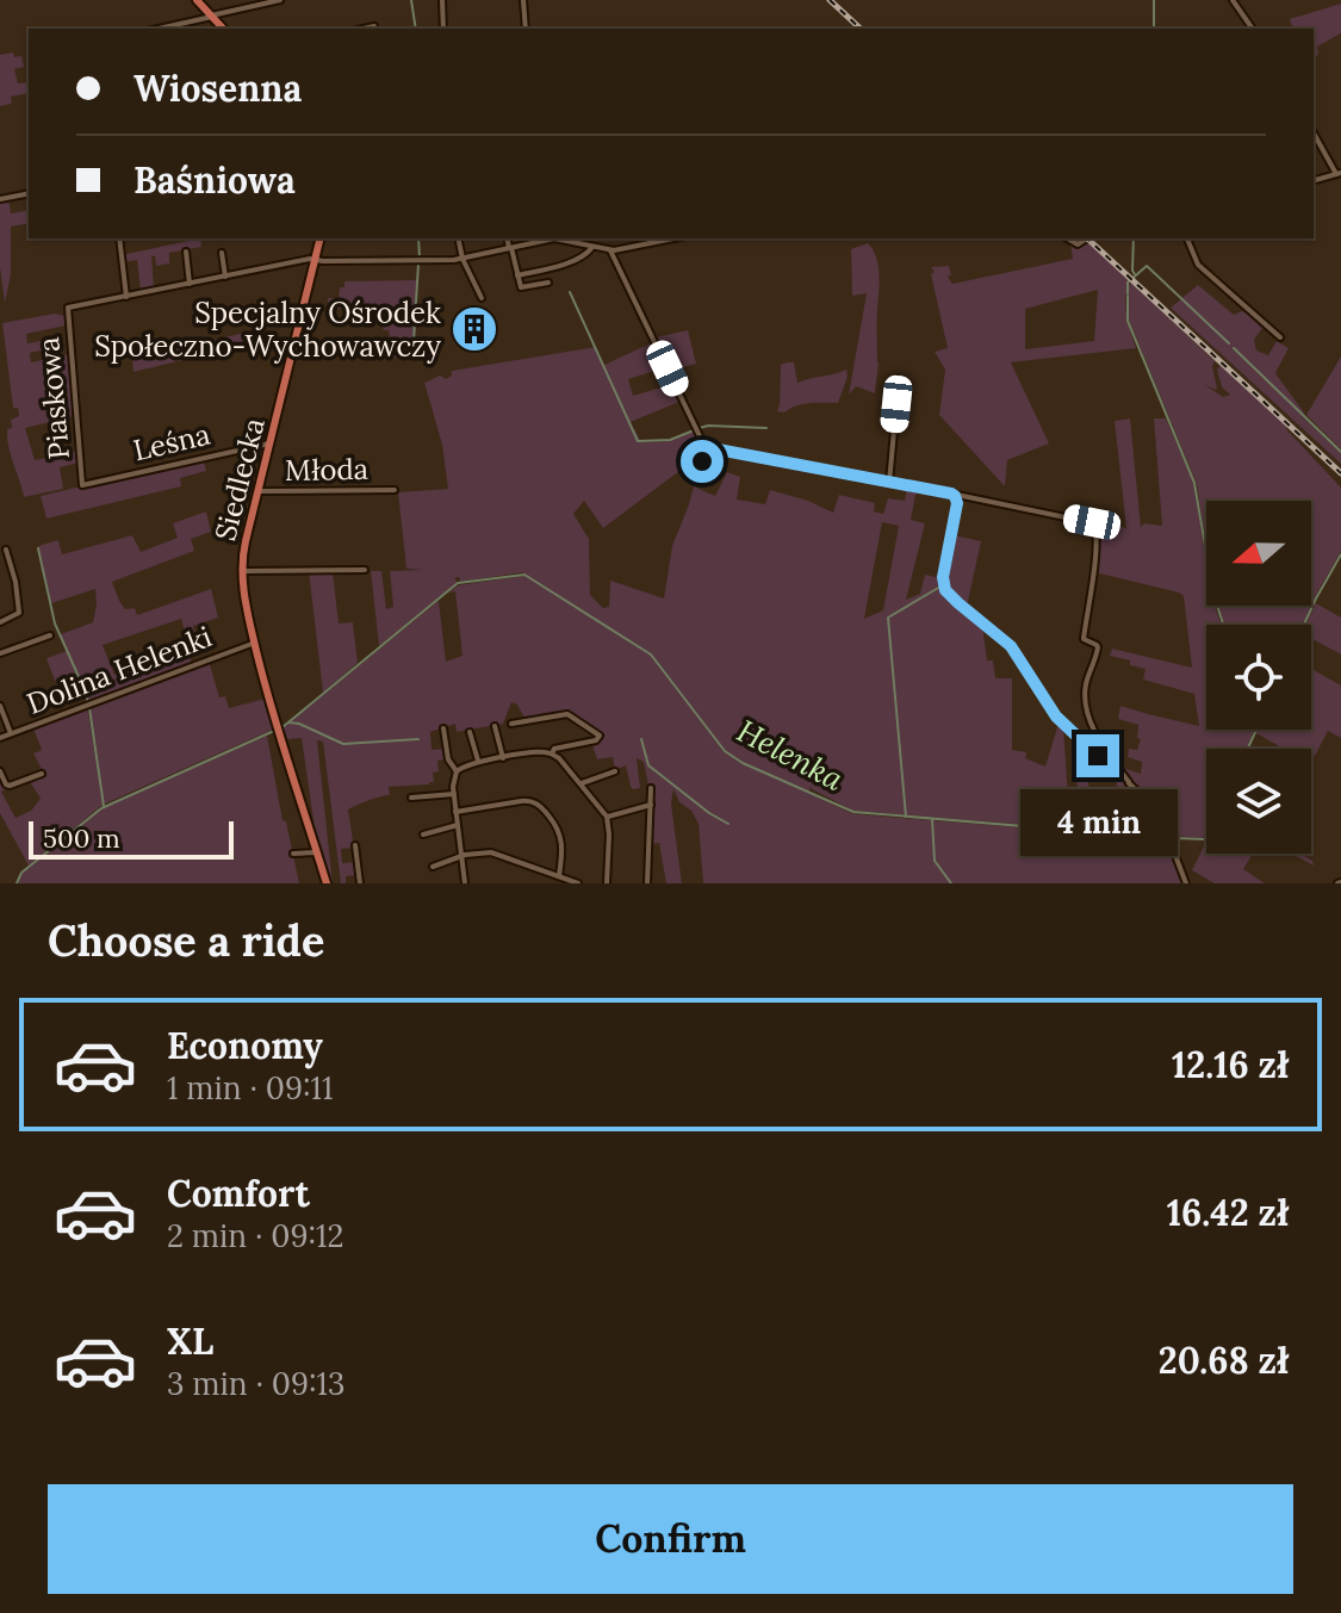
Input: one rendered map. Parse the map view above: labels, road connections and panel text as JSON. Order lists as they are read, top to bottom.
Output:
{
  "streets": {
    "main road": ["Siedlecka"],
    "street": [
      "Piaskowa",
      "Leśna",
      "Młoda",
      "Dolina Helenki"
    ]
  },
  "crossings": [
    ["Piaskowa", "Leśna"],
    ["Leśna", "Siedlecka"],
    ["Młoda", "Siedlecka"],
    ["Siedlecka", "Dolina Helenki"]
  ],
  "water": ["Helenka"],
  "places": {
    "building": ["Specjalny Ośrodek Społeczno-Wychowawczy"]
  },
  "scale_bar": "500 m",
  "north": "left",
  "page": {
    "banner": ["Wiosenna", "Baśniowa"],
    "bubble": "4 min",
    "scale": "500 m",
    "heading": "Choose a ride",
    "list": [
      {
        "name": "Economy",
        "note": "1 min · 09:11",
        "value": "12.16 zł"
      },
      {
        "name": "Comfort",
        "note": "2 min · 09:12",
        "value": "16.42 zł"
      },
      {
        "name": "XL",
        "note": "3 min · 09:13",
        "value": "20.68 zł"
      }
    ],
    "buttons": "Confirm"
  }
}
